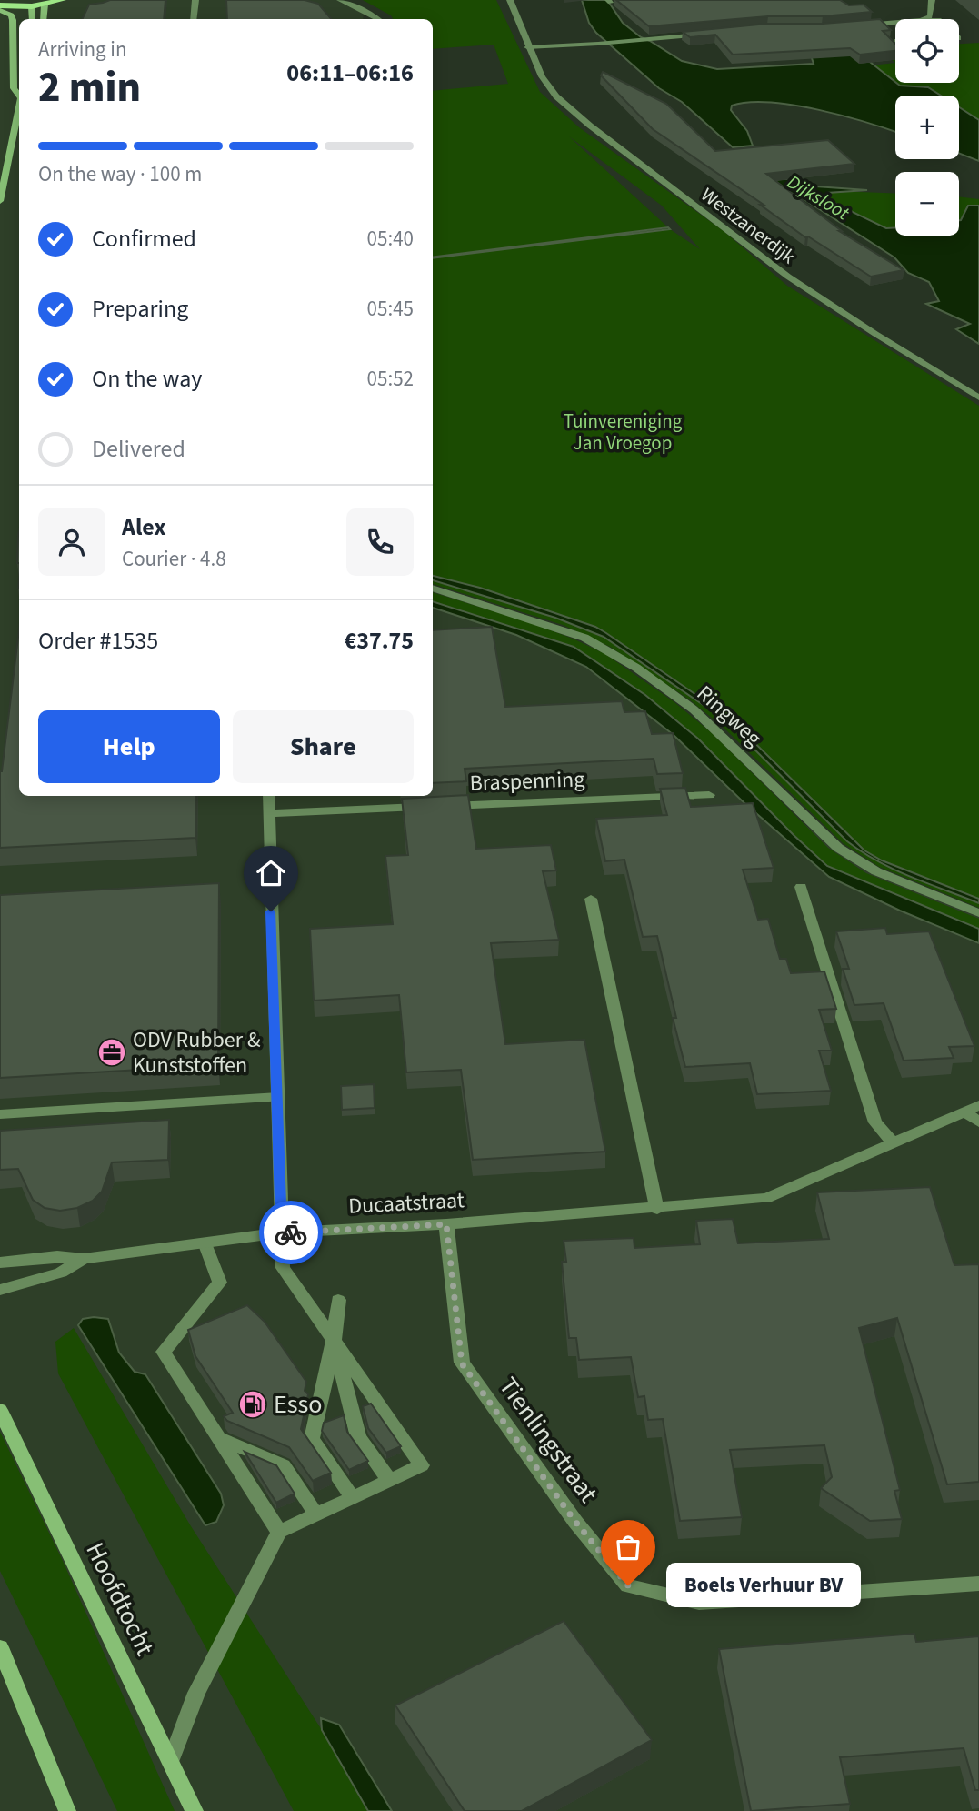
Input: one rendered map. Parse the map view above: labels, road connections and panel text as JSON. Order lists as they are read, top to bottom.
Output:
{
  "streets": {
    "main road": ["Hoofdtocht"],
    "street": [
      "Westzanerdijk",
      "Ringweg",
      "Braspenning",
      "Ducaatstraat",
      "Tienlingstraat"
    ]
  },
  "crossings": [
    ["Ducaatstraat", "Tienlingstraat"]
  ],
  "water": ["Dijksloot"],
  "parks": ["Tuinvereniging Jan Vroegop"],
  "places": {
    "office": ["ODV Rubber & Kunststoffen"],
    "fuel station": ["Esso"],
    "other": ["Boels Verhuur BV"]
  },
  "page": {
    "map_buttons": ["+", "−"],
    "heading": ["2 min", "Arriving in", "06:11–06:16"],
    "panel": [
      "Alex",
      "Courier · 4.8",
      "Order #1535",
      "€37.75"
    ],
    "bar": "On the way · 100 m",
    "list": [
      ["Confirmed", "05:40"],
      ["Preparing", "05:45"],
      ["On the way", "05:52"],
      "Delivered"
    ],
    "buttons": ["Help", "Share"],
    "bubble": "Boels Verhuur BV"
  }
}
